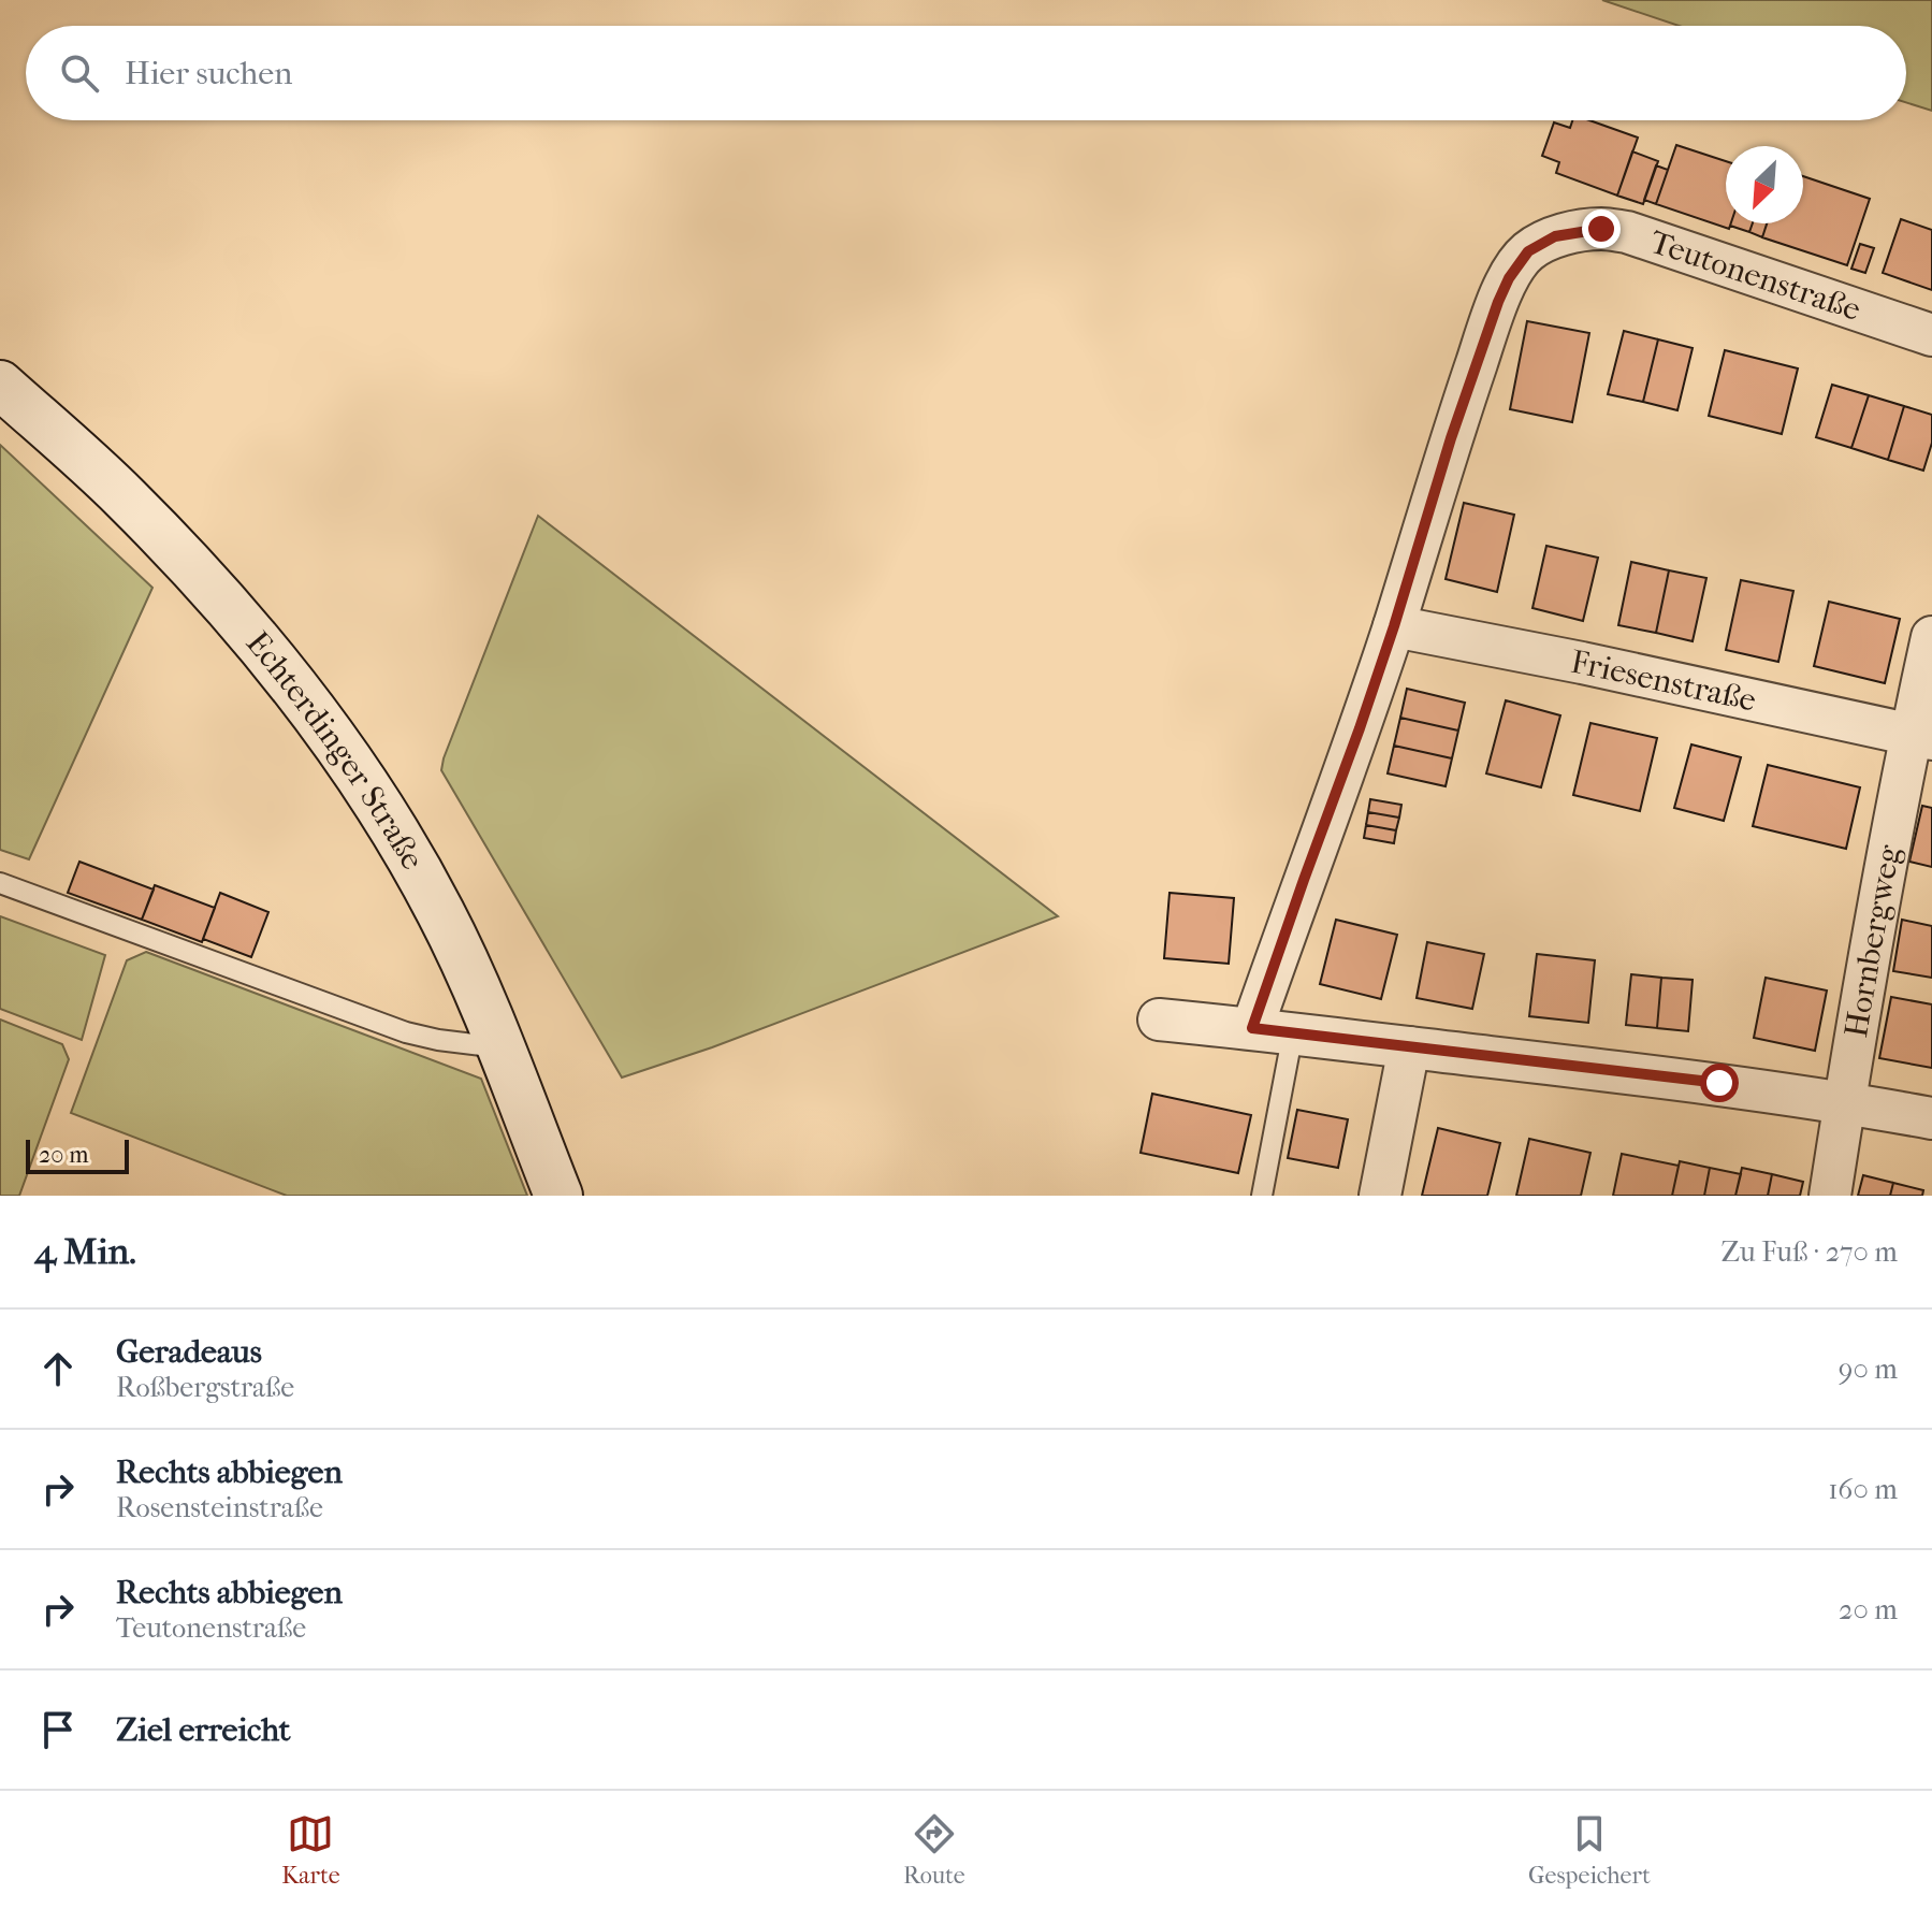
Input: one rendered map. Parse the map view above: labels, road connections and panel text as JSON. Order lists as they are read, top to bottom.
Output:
{
  "streets": {
    "main road": ["Echterdinger Straße"],
    "street": ["Teutonenstraße", "Friesenstraße", "Hornbergweg"]
  },
  "crossings": [
    ["Teutonenstraße", "Friesenstraße"],
    ["Friesenstraße", "Hornbergweg"]
  ],
  "scale_bar": "20 m",
  "north": "bottom left",
  "page": {
    "search": "Hier suchen",
    "scale": "20 m",
    "heading": ["4 Min.", "Zu Fuß · 270 m"],
    "list": [
      ["Geradeaus", "Roßbergstraße", "90 m"],
      ["Rechts abbiegen", "Rosensteinstraße", "160 m"],
      ["Rechts abbiegen", "Teutonenstraße", "20 m"],
      "Ziel erreicht"
    ],
    "nav": ["Karte", "Route", "Gespeichert"]
  }
}
